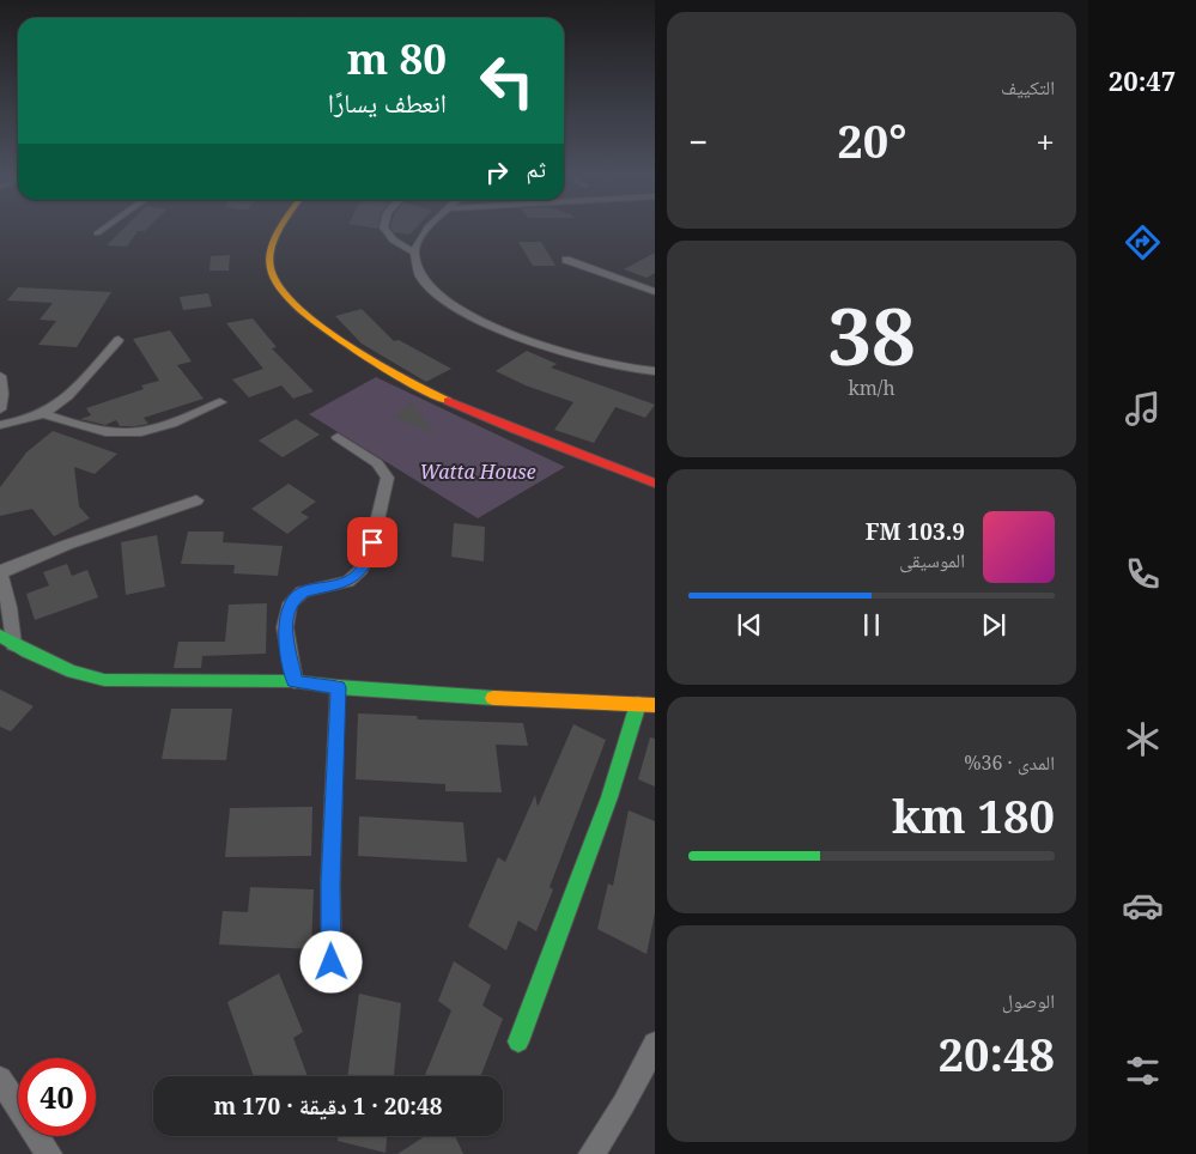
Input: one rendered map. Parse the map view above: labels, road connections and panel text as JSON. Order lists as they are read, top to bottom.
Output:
{
  "parks": ["Watta House"],
  "page": {
    "tabs": "20:47",
    "tile": [
      "التكييف",
      ["38", "km/h"],
      ["المدى · 36%", "180 km"],
      ["الوصول", "20:48"]
    ],
    "turn": ["80 m", "انعطف يسارًا"],
    "heat": ["−", "20°", "+"],
    "then": "ثم",
    "song": ["103.9 FM", "الموسيقى"],
    "limit": "40",
    "trip": "20:48 · 1 دقيقة · 170 m"
  }
}
